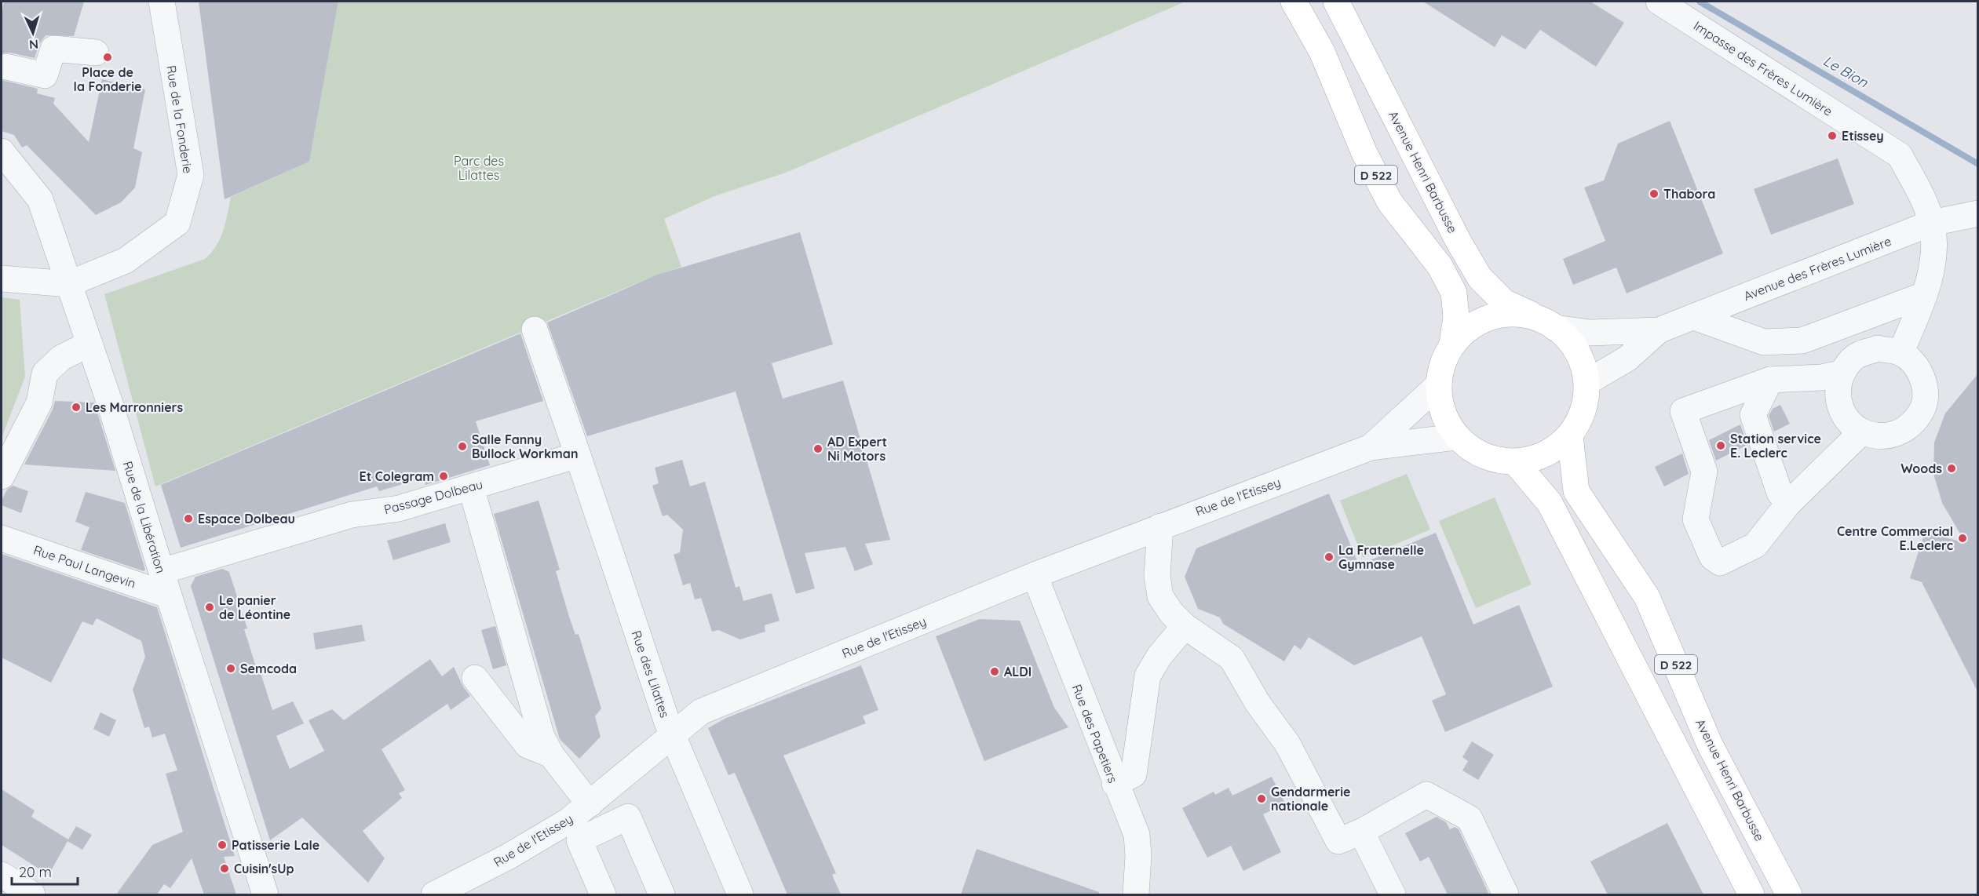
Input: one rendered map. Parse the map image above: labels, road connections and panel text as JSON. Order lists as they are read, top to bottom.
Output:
{
  "streets": {
    "main road": ["Avenue Henri Barbusse", "D 522"],
    "street": [
      "Impasse des Frères Lumière",
      "Rue de la Fonderie",
      "Avenue des Frères Lumière",
      "Passage Dolbeau",
      "Rue de l'Etissey",
      "Rue de la Libération",
      "Rue Paul Langevin",
      "Rue des Lilattes",
      "Rue des Papetiers"
    ]
  },
  "crossings": [
    ["Impasse des Frères Lumière", "Avenue des Frères Lumière"],
    ["Rue de la Fonderie", "Rue de la Libération"],
    ["Avenue Henri Barbusse", "D 522"],
    ["Avenue Henri Barbusse", "Avenue des Frères Lumière"],
    ["Avenue Henri Barbusse", "Rue de l'Etissey"],
    ["D 522", "Avenue des Frères Lumière"],
    ["D 522", "Rue de l'Etissey"],
    ["Avenue des Frères Lumière", "Rue de l'Etissey"],
    ["Passage Dolbeau", "Rue de la Libération"],
    ["Passage Dolbeau", "Rue des Lilattes"],
    ["Rue de l'Etissey", "Rue des Lilattes"],
    ["Rue de l'Etissey", "Rue des Papetiers"],
    ["Rue de la Libération", "Rue Paul Langevin"]
  ],
  "water": ["Le Bion"],
  "parks": ["Parc des Lilattes"],
  "places": [
    "Place de la Fonderie",
    "Etissey",
    "Thabora",
    "Les Marronniers",
    "Station service E. Leclerc",
    "Salle Fanny Bullock Workman",
    "AD Expert Ni Motors",
    "Woods",
    "Et Colegram",
    "Espace Dolbeau",
    "Centre Commercial E.Leclerc",
    "La Fraternelle Gymnase",
    "Le panier de Léontine",
    "Semcoda",
    "ALDI",
    "Gendarmerie nationale",
    "Patisserie Lale",
    "Cuisin'sUp"
  ],
  "scale_bar": "20 m",
  "north": "bottom"
}
